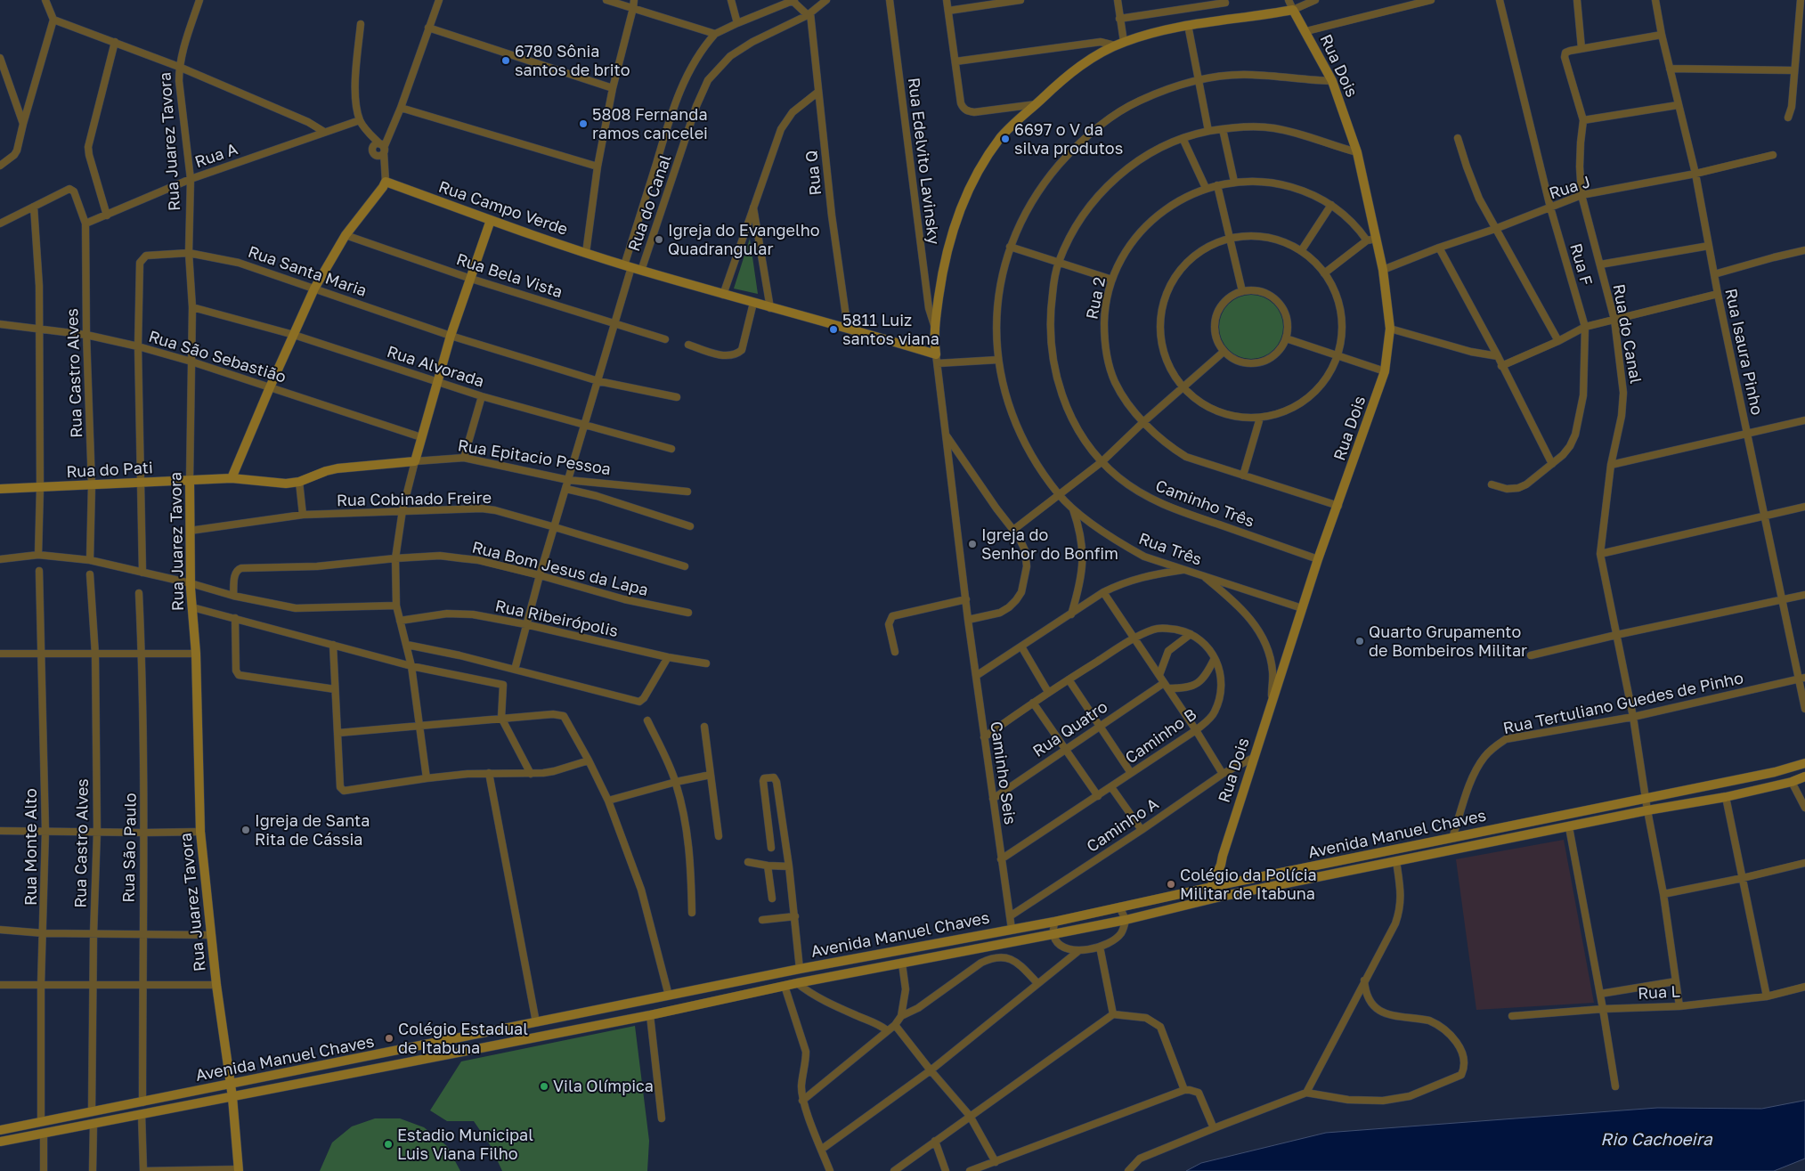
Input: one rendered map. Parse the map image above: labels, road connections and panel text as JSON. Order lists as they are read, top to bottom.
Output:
{
  "streets": {
    "street": [
      "Rua Dois",
      "Rua Juarez Tavora",
      "Rua A",
      "Rua Edelvito Lavinsky",
      "Rua Q",
      "Rua J",
      "Rua do Canal",
      "Rua Campo Verde",
      "Rua F",
      "Rua Santa Maria",
      "Rua Bela Vista",
      "Rua 2",
      "Rua Isaura Pinho",
      "Rua São Sebastião",
      "Rua Alvorada",
      "Rua Castro Alves",
      "Rua Epitacio Pessoa",
      "Rua do Pati",
      "Rua Cobinado Freire",
      "Caminho Três",
      "Rua Três",
      "Rua Bom Jesus da Lapa",
      "Rua Ribeirópolis",
      "Rua Tertuliano Guedes de Pinho",
      "Rua Quatro",
      "Caminho B",
      "Caminho Seis",
      "Caminho A",
      "Avenida Manuel Chaves",
      "Rua Monte Alto",
      "Rua São Paulo",
      "Rua L"
    ]
  },
  "crossings": [
    ["Rua Dois", "Rua J"],
    ["Rua Dois", "Rua 2"],
    ["Rua Dois", "Caminho Três"],
    ["Rua Dois", "Rua Três"],
    ["Rua Dois", "Caminho A"],
    ["Rua Dois", "Avenida Manuel Chaves"],
    ["Rua Juarez Tavora", "Rua A"],
    ["Rua Juarez Tavora", "Rua Santa Maria"],
    ["Rua Juarez Tavora", "Rua São Sebastião"],
    ["Rua Juarez Tavora", "Rua Alvorada"],
    ["Rua Juarez Tavora", "Rua do Pati"],
    ["Rua Juarez Tavora", "Rua Cobinado Freire"],
    ["Rua Juarez Tavora", "Avenida Manuel Chaves"],
    ["Rua A", "Rua Castro Alves"],
    ["Rua Q", "Rua do Canal"],
    ["Rua Q", "Rua Campo Verde"],
    ["Rua J", "Rua do Canal"],
    ["Rua J", "Rua F"],
    ["Rua J", "Rua Isaura Pinho"],
    ["Rua do Canal", "Rua Campo Verde"],
    ["Rua do Canal", "Rua Santa Maria"],
    ["Rua do Canal", "Rua Bela Vista"],
    ["Rua do Canal", "Rua Alvorada"],
    ["Rua do Canal", "Rua Epitacio Pessoa"],
    ["Rua do Canal", "Rua Cobinado Freire"],
    ["Rua do Canal", "Rua Bom Jesus da Lapa"],
    ["Rua do Canal", "Rua Ribeirópolis"],
    ["Rua do Canal", "Rua Tertuliano Guedes de Pinho"],
    ["Rua do Canal", "Avenida Manuel Chaves"],
    ["Rua do Canal", "Rua L"],
    ["Rua Santa Maria", "Rua São Sebastião"],
    ["Rua Santa Maria", "Rua do Pati"],
    ["Rua Isaura Pinho", "Rua Tertuliano Guedes de Pinho"],
    ["Rua São Sebastião", "Rua Castro Alves"],
    ["Rua Castro Alves", "Rua do Pati"],
    ["Rua Castro Alves", "Avenida Manuel Chaves"],
    ["Rua Epitacio Pessoa", "Rua do Pati"],
    ["Rua Tertuliano Guedes de Pinho", "Avenida Manuel Chaves"],
    ["Rua Quatro", "Caminho B"],
    ["Rua Quatro", "Caminho Seis"],
    ["Caminho B", "Caminho Seis"],
    ["Caminho Seis", "Caminho A"],
    ["Caminho Seis", "Avenida Manuel Chaves"],
    ["Avenida Manuel Chaves", "Rua Monte Alto"],
    ["Avenida Manuel Chaves", "Rua São Paulo"]
  ],
  "water": ["Rio Cachoeira"],
  "places": [
    "6780 Sônia santos de brito",
    "5808 Fernanda ramos cancelei",
    "6697 o V da silva produtos",
    "Igreja do Evangelho Quadrangular",
    "5811 Luiz santos viana",
    "Igreja do Senhor do Bonfim",
    "Quarto Grupamento de Bombeiros Militar",
    "Igreja de Santa Rita de Cássia",
    "Colégio da Polícia Militar de Itabuna",
    "Colégio Estadual de Itabuna",
    "Vila Olímpica",
    "Estadio Municipal Luis Viana Filho"
  ]
}
